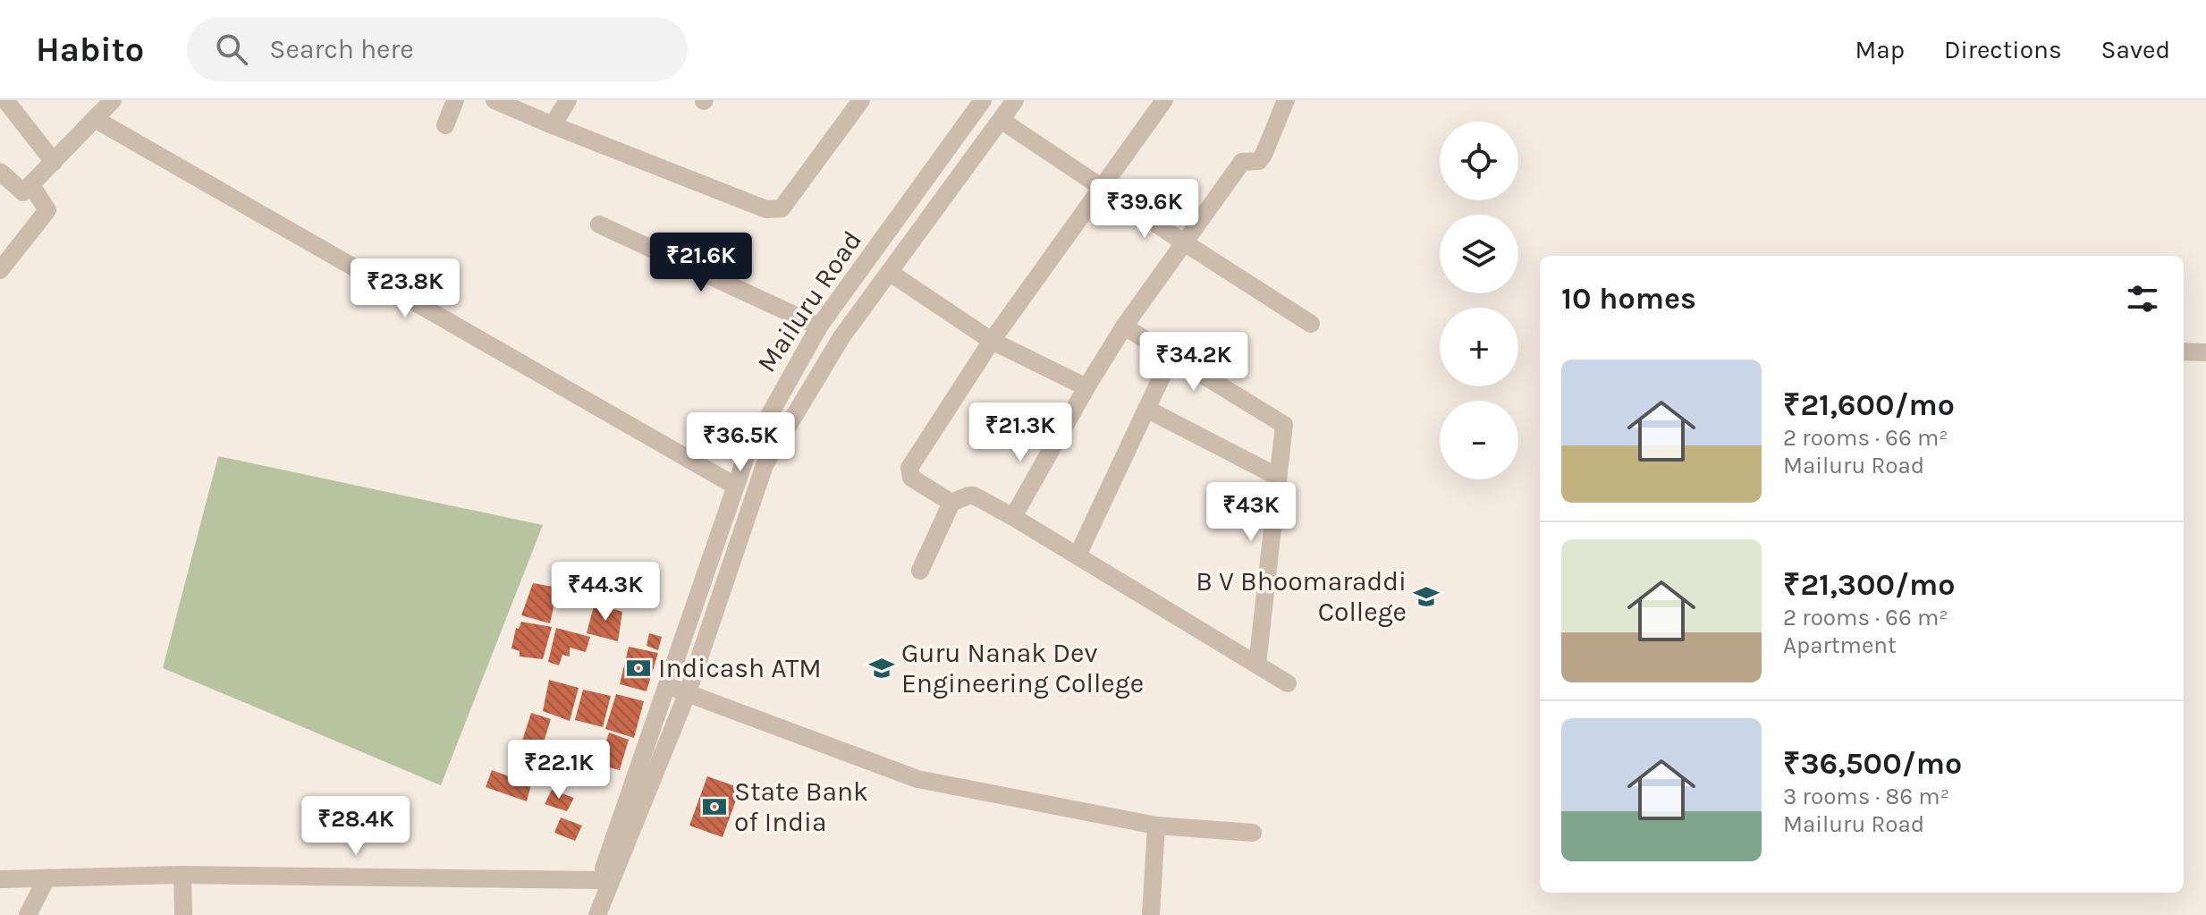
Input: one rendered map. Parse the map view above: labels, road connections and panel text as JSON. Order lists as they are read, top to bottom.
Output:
{
  "streets": {
    "street": ["Mailuru Road"]
  },
  "places": {
    "school or university": ["B V Bhoomaraddi College", "Guru Nanak Dev Engineering College"],
    "bank": ["Indicash ATM", "State Bank of India"]
  },
  "page": {
    "header": "Habito",
    "search": "Search here",
    "nav": ["Map", "Directions", "Saved"],
    "map_buttons": ["+", "−"],
    "price": [
      "₹39.6K",
      "₹21.6K",
      "₹23.8K",
      "₹34.2K",
      "₹21.3K",
      "₹36.5K",
      "₹43K",
      "₹44.3K",
      "₹22.1K",
      "₹28.4K"
    ],
    "heading": "10 homes",
    "list": [
      {
        "name": "₹21,600/mo",
        "note": "2 rooms · 66 m² · Mailuru Road"
      },
      {
        "name": "₹21,300/mo",
        "note": "2 rooms · 66 m² · Apartment"
      },
      {
        "name": "₹36,500/mo",
        "note": "3 rooms · 86 m² · Mailuru Road"
      }
    ]
  }
}
